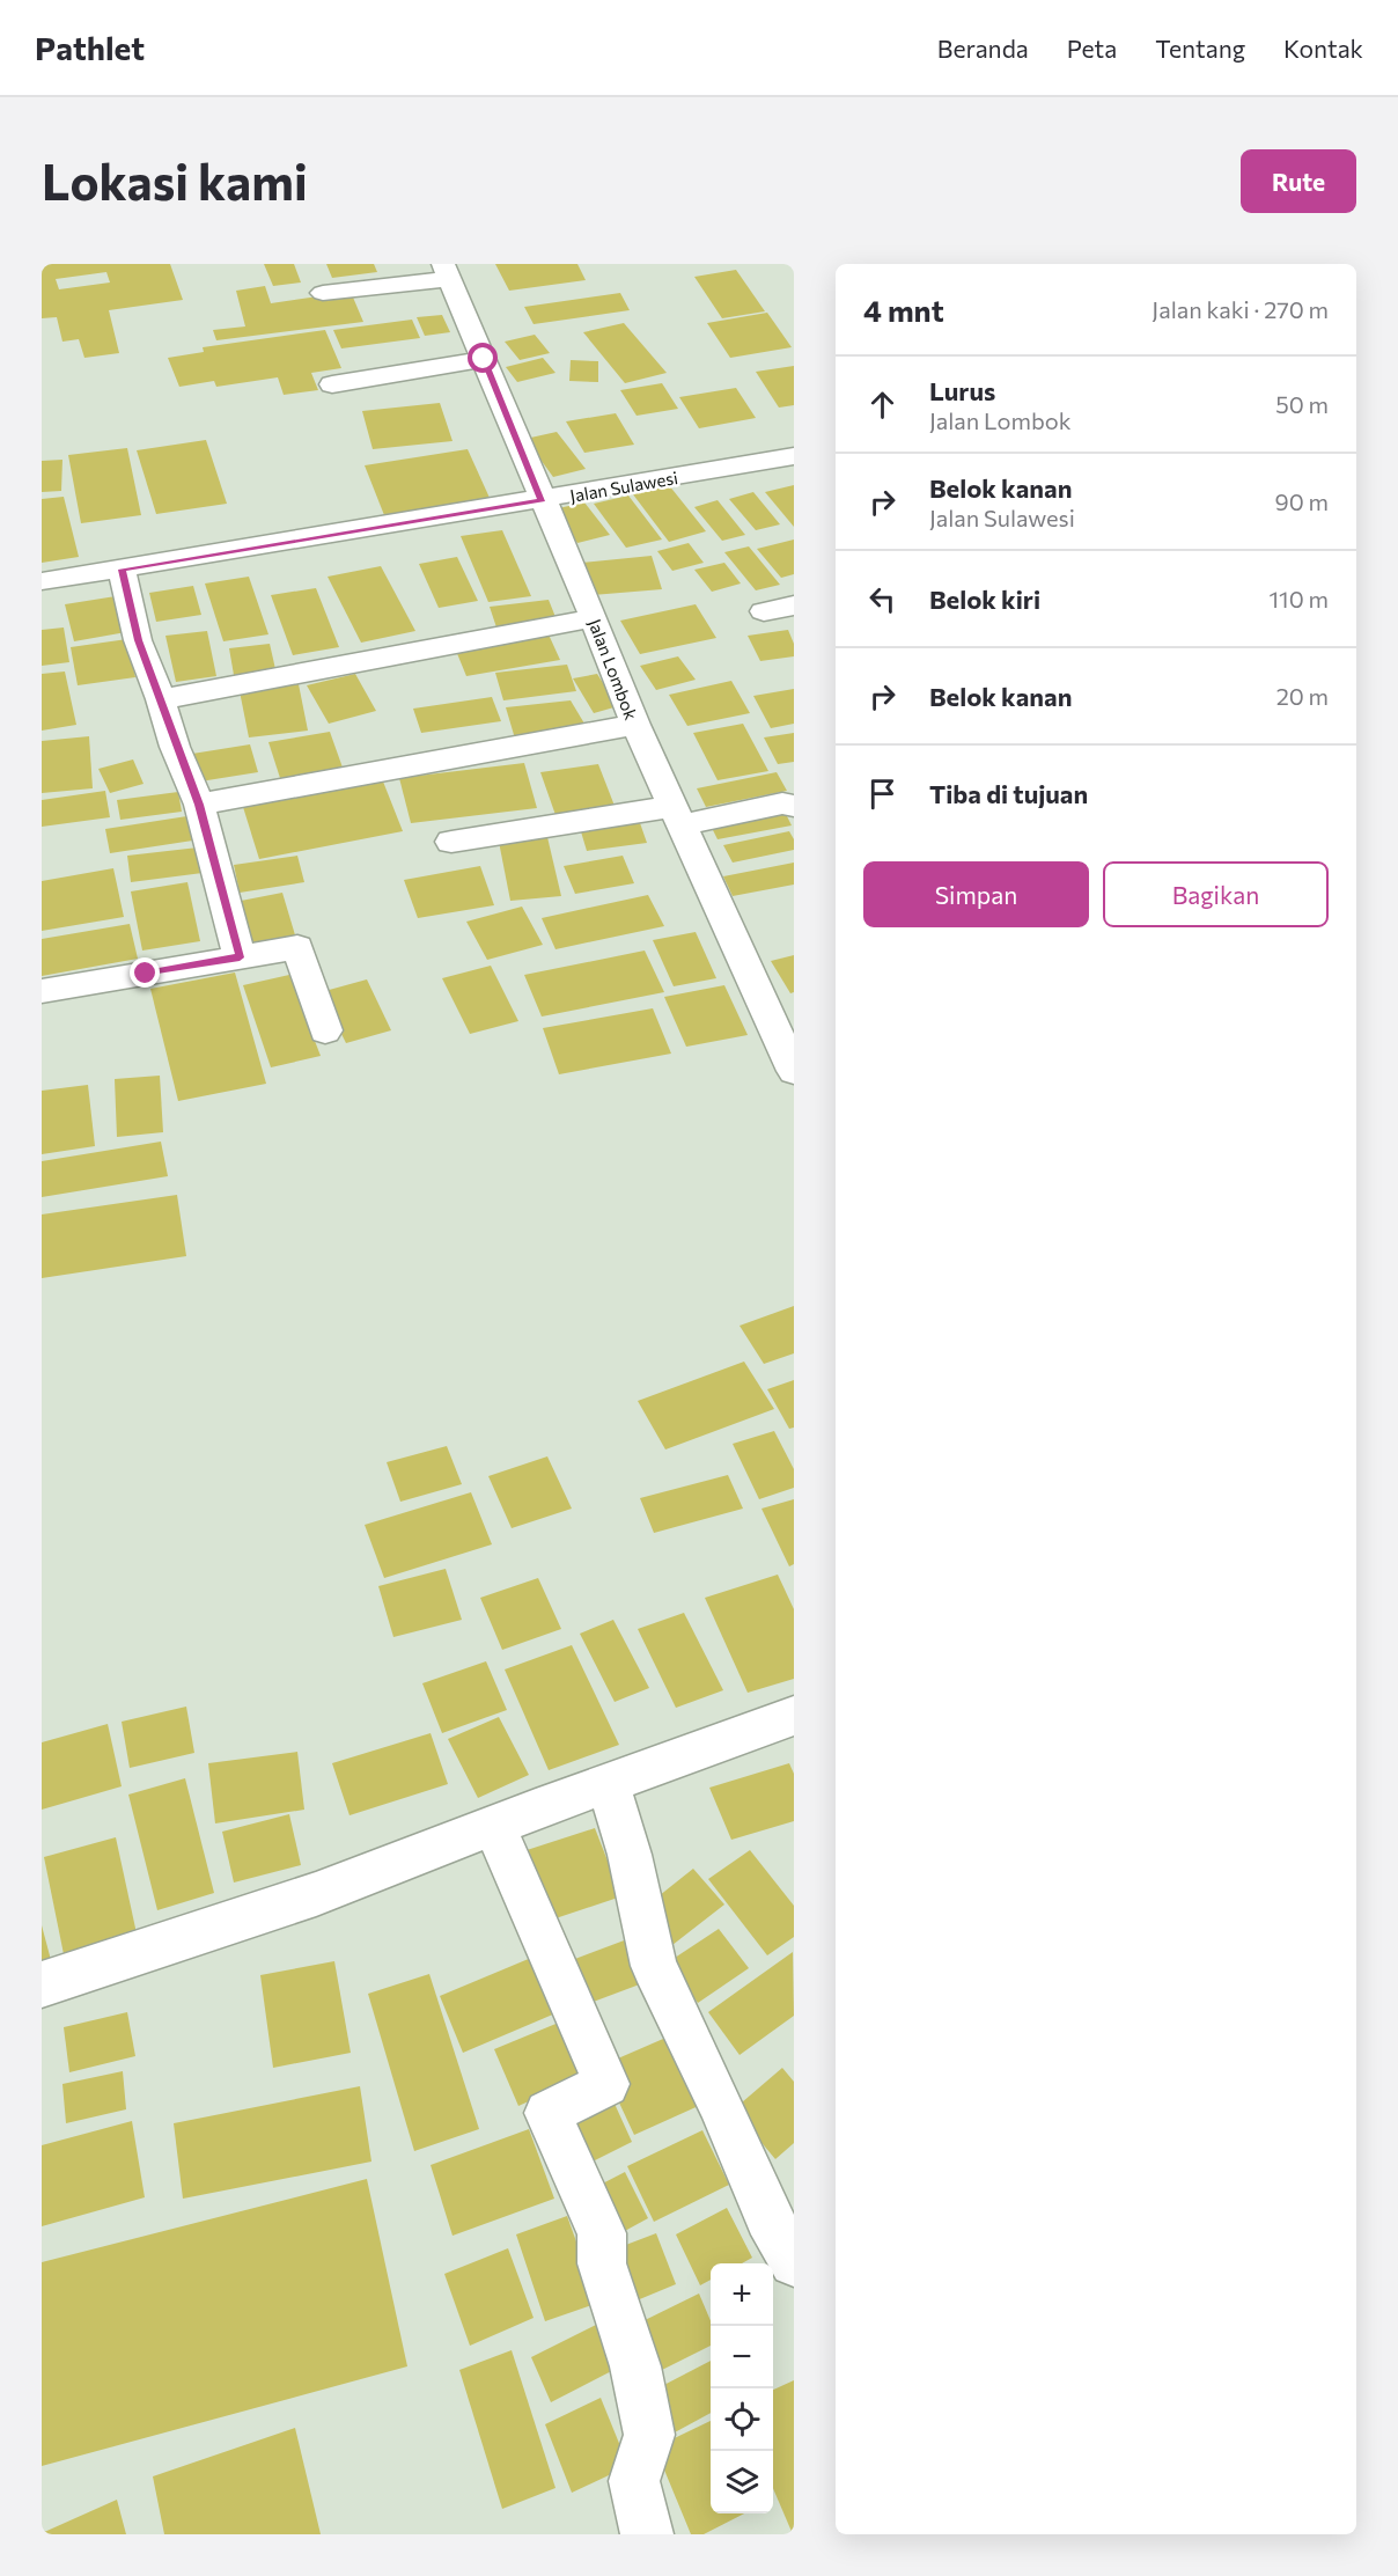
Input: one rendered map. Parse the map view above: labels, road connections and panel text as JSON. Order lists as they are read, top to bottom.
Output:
{
  "streets": {
    "street": ["Jalan Sulawesi", "Jalan Lombok"]
  },
  "crossings": [
    ["Jalan Sulawesi", "Jalan Lombok"]
  ],
  "page": {
    "header": "Pathlet",
    "nav": [
      "Beranda",
      "Peta",
      "Tentang",
      "Kontak"
    ],
    "buttons": [
      "Rute",
      ["Simpan", "Bagikan"]
    ],
    "title": "Lokasi kami",
    "heading": ["4 mnt", "Jalan kaki · 270 m"],
    "list": [
      ["Lurus", "Jalan Lombok", "50 m"],
      ["Belok kanan", "Jalan Sulawesi", "90 m"],
      ["Belok kiri", "110 m"],
      ["Belok kanan", "20 m"],
      "Tiba di tujuan"
    ],
    "map_buttons": ["+", "−"]
  }
}
